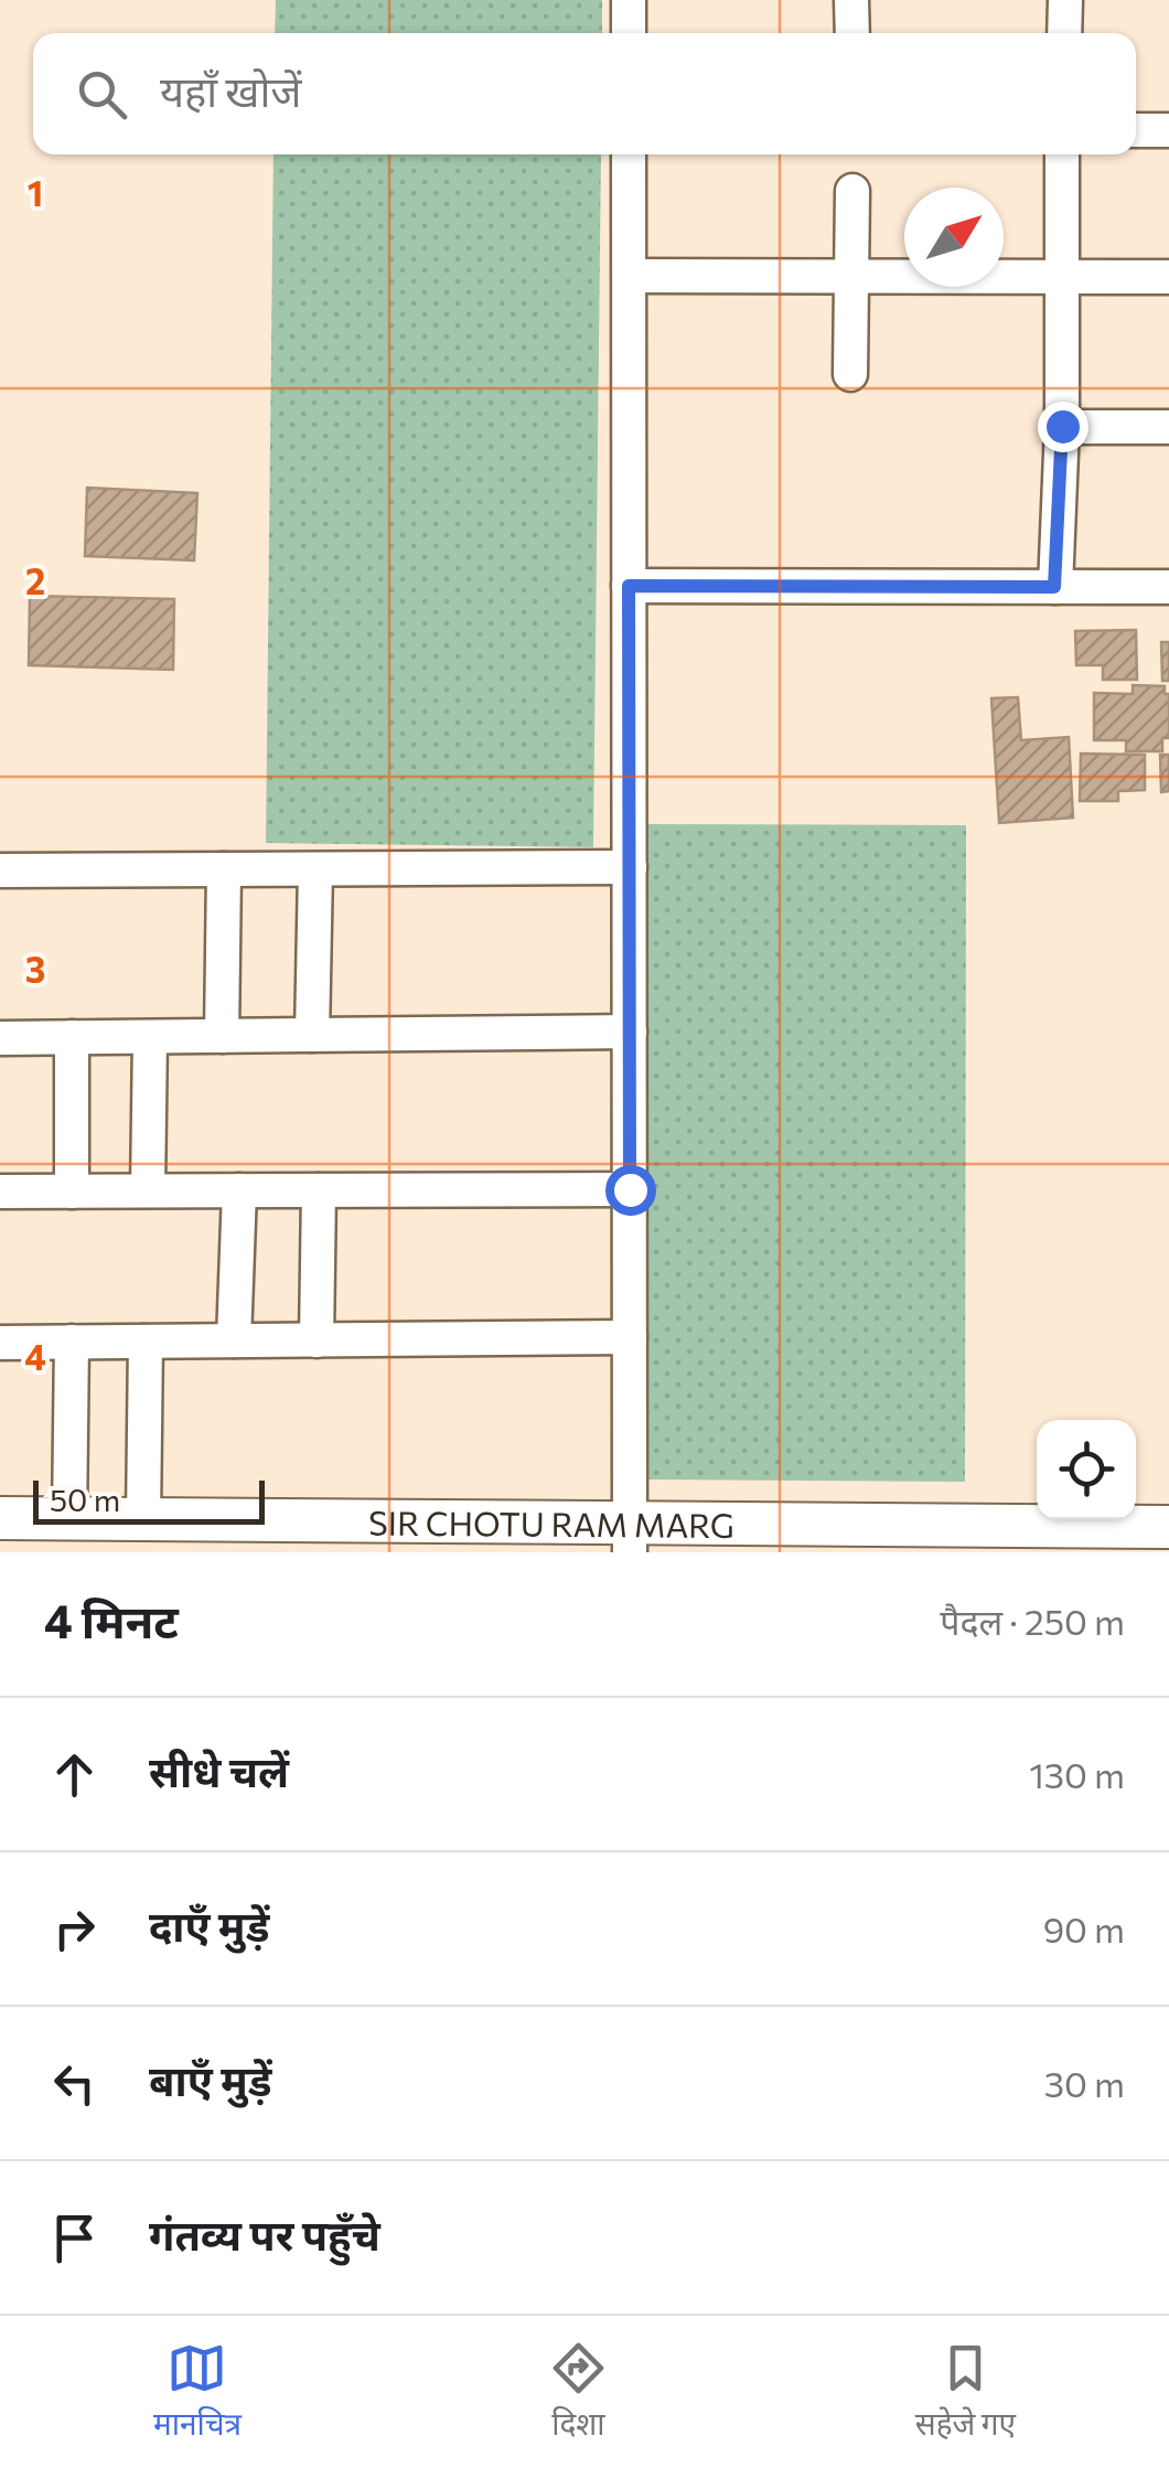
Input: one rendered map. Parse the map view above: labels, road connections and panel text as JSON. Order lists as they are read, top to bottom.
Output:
{
  "streets": {
    "street": ["SIR CHOTU RAM MARG"]
  },
  "scale_bar": "50 m",
  "north": "top right",
  "page": {
    "search": "यहाँ खोजें",
    "scale": "50 m",
    "heading": ["4 मिनट", "पैदल · 250 m"],
    "list": [
      ["सीधे चलें", "130 m"],
      ["दाएँ मुड़ें", "90 m"],
      ["बाएँ मुड़ें", "30 m"],
      "गंतव्य पर पहुँचे"
    ],
    "nav": ["मानचित्र", "दिशा", "सहेजे गए"]
  },
  "grid": {
    "rows": [
      "1",
      "2",
      "3",
      "4"
    ]
  }
}
